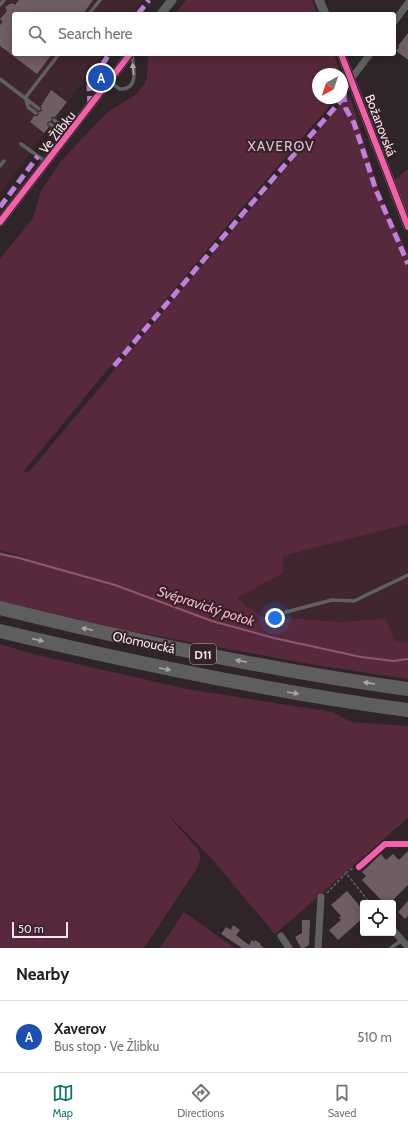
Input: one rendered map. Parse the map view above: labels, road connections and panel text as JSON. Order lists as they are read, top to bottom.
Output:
{
  "streets": {
    "highway": ["Olomoucká", "D11"],
    "street": ["Božanovská", "Ve Žlíbku"]
  },
  "districts": ["XAVEROV"],
  "water": ["Svépravický potok"],
  "scale_bar": "50 m",
  "north": "bottom left",
  "page": {
    "search": "Search here",
    "pins": "A",
    "scale": "50 m",
    "heading": "Nearby",
    "list": [
      {
        "mark": "A",
        "name": "Xaverov",
        "note": "Bus stop · Ve Žlíbku",
        "value": "510 m"
      }
    ],
    "nav": ["Map", "Directions", "Saved"]
  }
}
